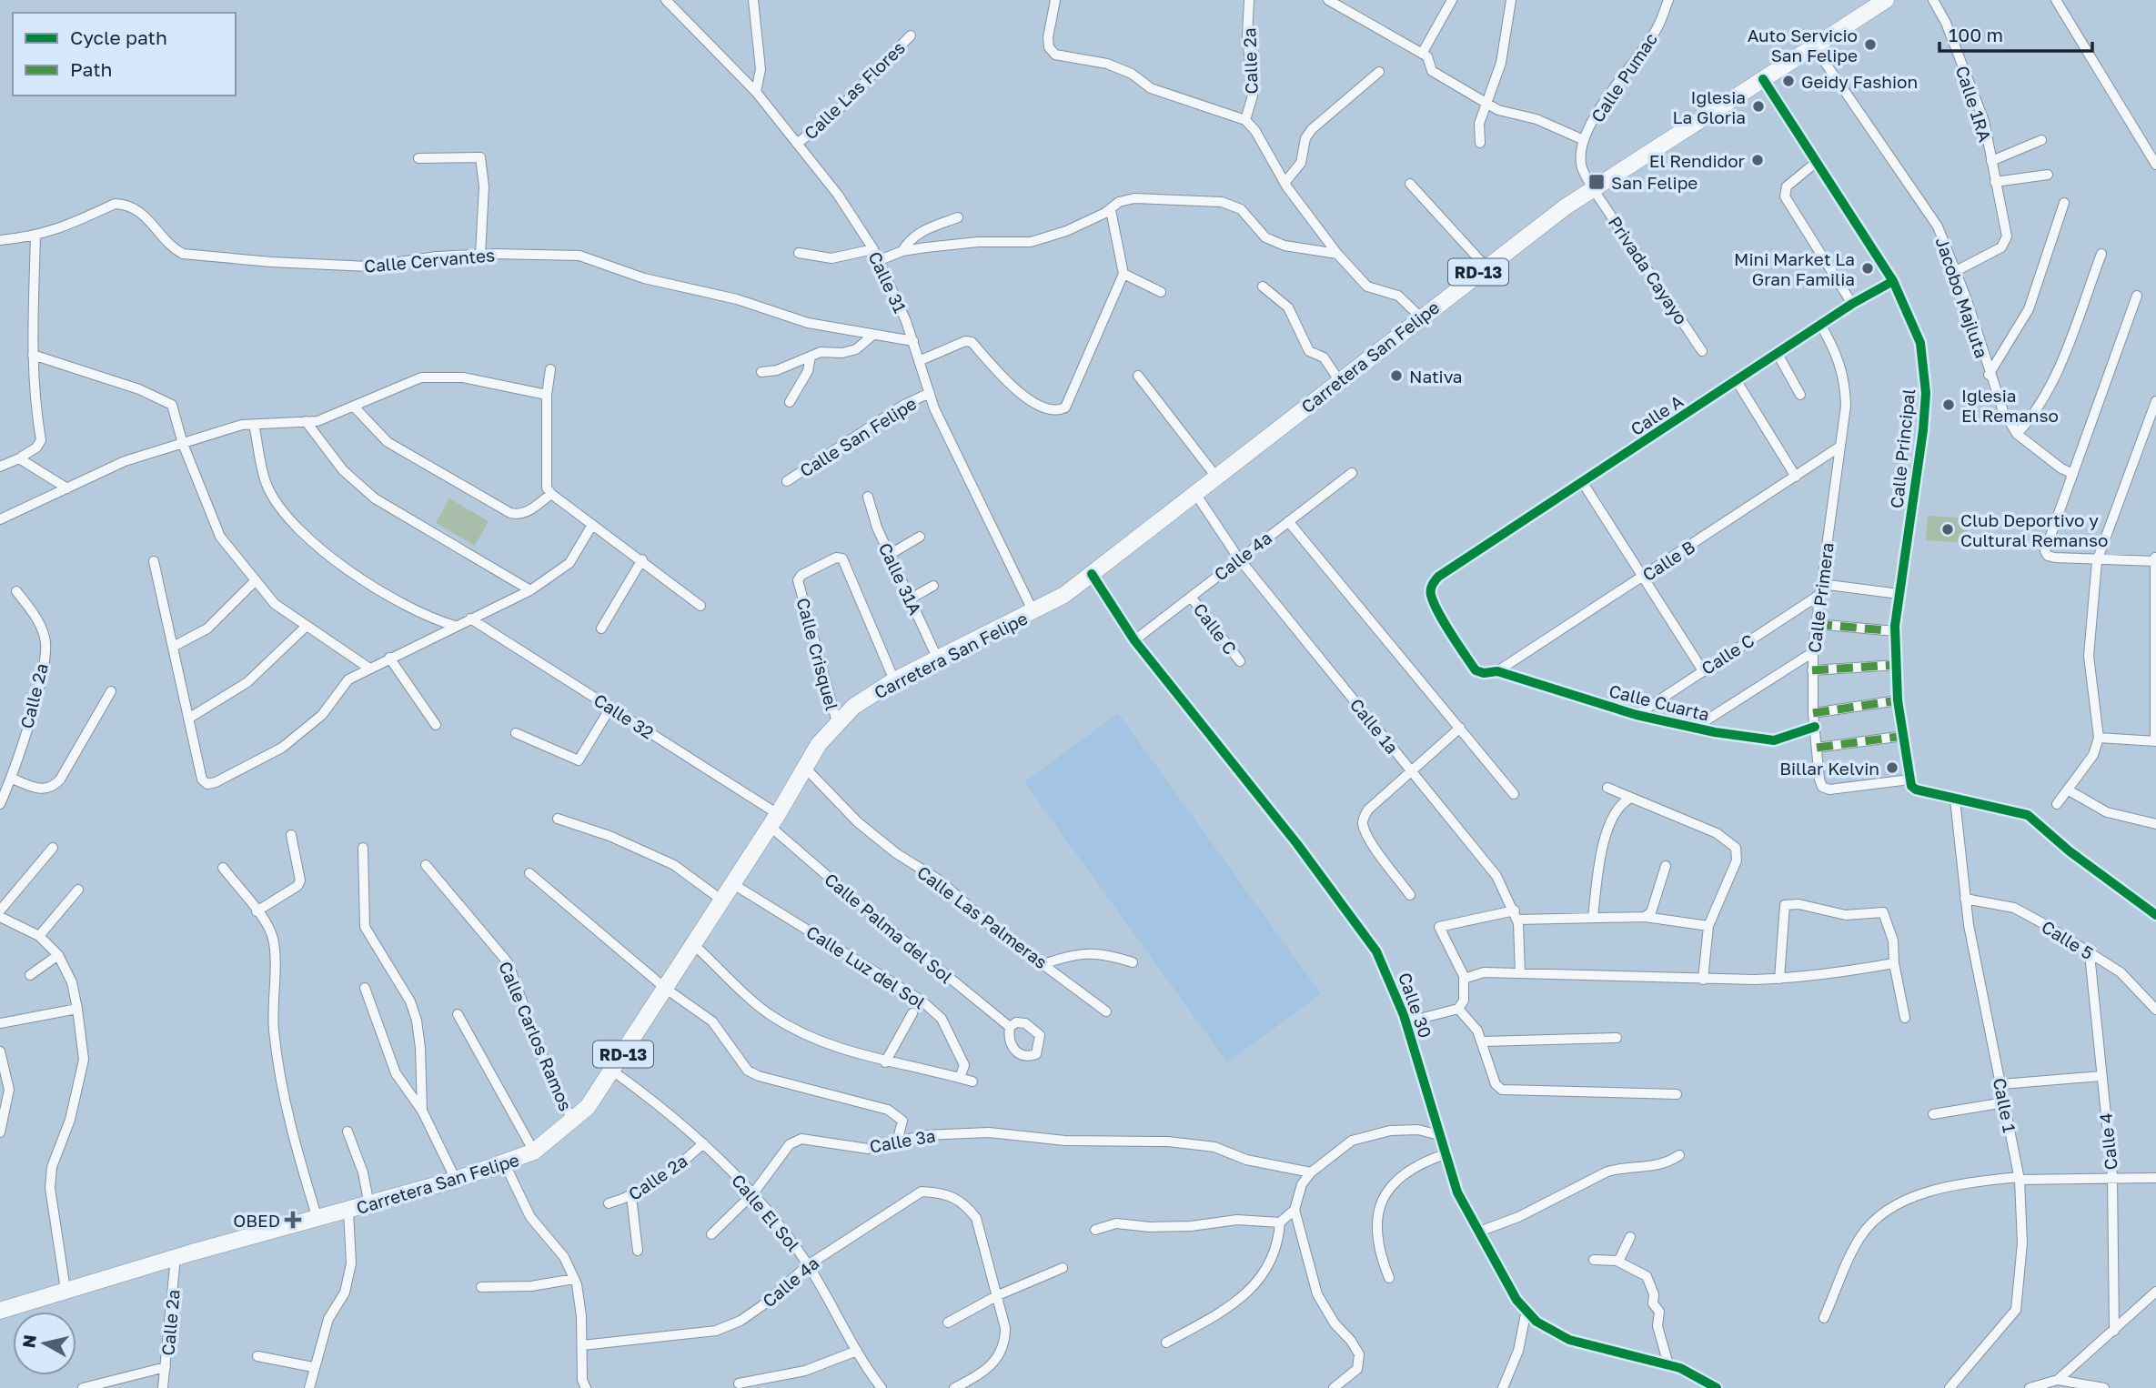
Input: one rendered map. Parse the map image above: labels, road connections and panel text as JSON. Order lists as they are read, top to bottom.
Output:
{
  "streets": {
    "main road": ["RD-13", "Carretera San Felipe"],
    "street": [
      "Calle 2a",
      "Calle Pumac",
      "Calle Las Flores",
      "Calle 1RA",
      "Calle Cervantes",
      "Privada Cayayo",
      "Calle 31",
      "Jacobo Majluta",
      "Calle A",
      "Calle San Felipe",
      "Calle Principal",
      "Calle 4a",
      "Calle B",
      "Calle 31A",
      "Calle Primera",
      "Calle C",
      "Calle Crisquel",
      "Calle Cuarta",
      "Calle 32",
      "Calle 1a",
      "Calle Las Palmeras",
      "Calle Palma del Sol",
      "Calle 5",
      "Calle Luz del Sol",
      "Calle 30",
      "Calle Carlos Ramos",
      "Calle 1",
      "Calle 3a",
      "Calle 4",
      "Calle El Sol"
    ]
  },
  "crossings": [
    ["Calle 2a", "Carretera San Felipe"],
    ["Calle 2a", "Calle El Sol"],
    ["Calle Pumac", "Privada Cayayo"],
    ["Calle Pumac", "Carretera San Felipe"],
    ["Calle Las Flores", "Calle 31"],
    ["Calle 1RA", "Jacobo Majluta"],
    ["Calle Cervantes", "Calle 31"],
    ["Privada Cayayo", "Carretera San Felipe"],
    ["Calle 31", "Carretera San Felipe"],
    ["Calle 31", "Calle San Felipe"],
    ["Jacobo Majluta", "Carretera San Felipe"],
    ["Carretera San Felipe", "Calle Principal"],
    ["Carretera San Felipe", "Calle 31A"],
    ["Carretera San Felipe", "Calle Crisquel"],
    ["Carretera San Felipe", "Calle 32"],
    ["Carretera San Felipe", "Calle 1a"],
    ["Carretera San Felipe", "Calle Las Palmeras"],
    ["Carretera San Felipe", "Calle Palma del Sol"],
    ["Carretera San Felipe", "Calle Luz del Sol"],
    ["Carretera San Felipe", "Calle 30"],
    ["Carretera San Felipe", "Calle Carlos Ramos"],
    ["Carretera San Felipe", "Calle El Sol"],
    ["Calle A", "Calle Principal"],
    ["Calle A", "Calle Primera"],
    ["Calle A", "Calle Cuarta"],
    ["Calle Principal", "Calle Primera"],
    ["Calle 4a", "Calle C"],
    ["Calle 4a", "Calle 1a"],
    ["Calle 4a", "Calle 30"],
    ["Calle 4a", "Calle El Sol"],
    ["Calle B", "Calle Primera"],
    ["Calle B", "Calle Cuarta"],
    ["Calle Primera", "Calle C"],
    ["Calle Primera", "Calle Cuarta"],
    ["Calle C", "Calle Cuarta"],
    ["Calle 32", "Calle Palma del Sol"],
    ["Calle 5", "Calle 1"],
    ["Calle 5", "Calle 4"],
    ["Calle 3a", "Calle El Sol"]
  ],
  "places": {
    "other": [
      "Auto Servicio San Felipe",
      "Geidy Fashion",
      "Iglesia La Gloria",
      "El Rendidor",
      "Mini Market La Gran Familia",
      "Nativa",
      "Iglesia El Remanso",
      "Club Deportivo y Cultural Remanso",
      "Billar Kelvin"
    ],
    "transit": ["San Felipe"],
    "health": ["OBED"]
  },
  "legend": ["Cycle path", "Path"],
  "scale_bar": "100 m",
  "north": "left"
}
